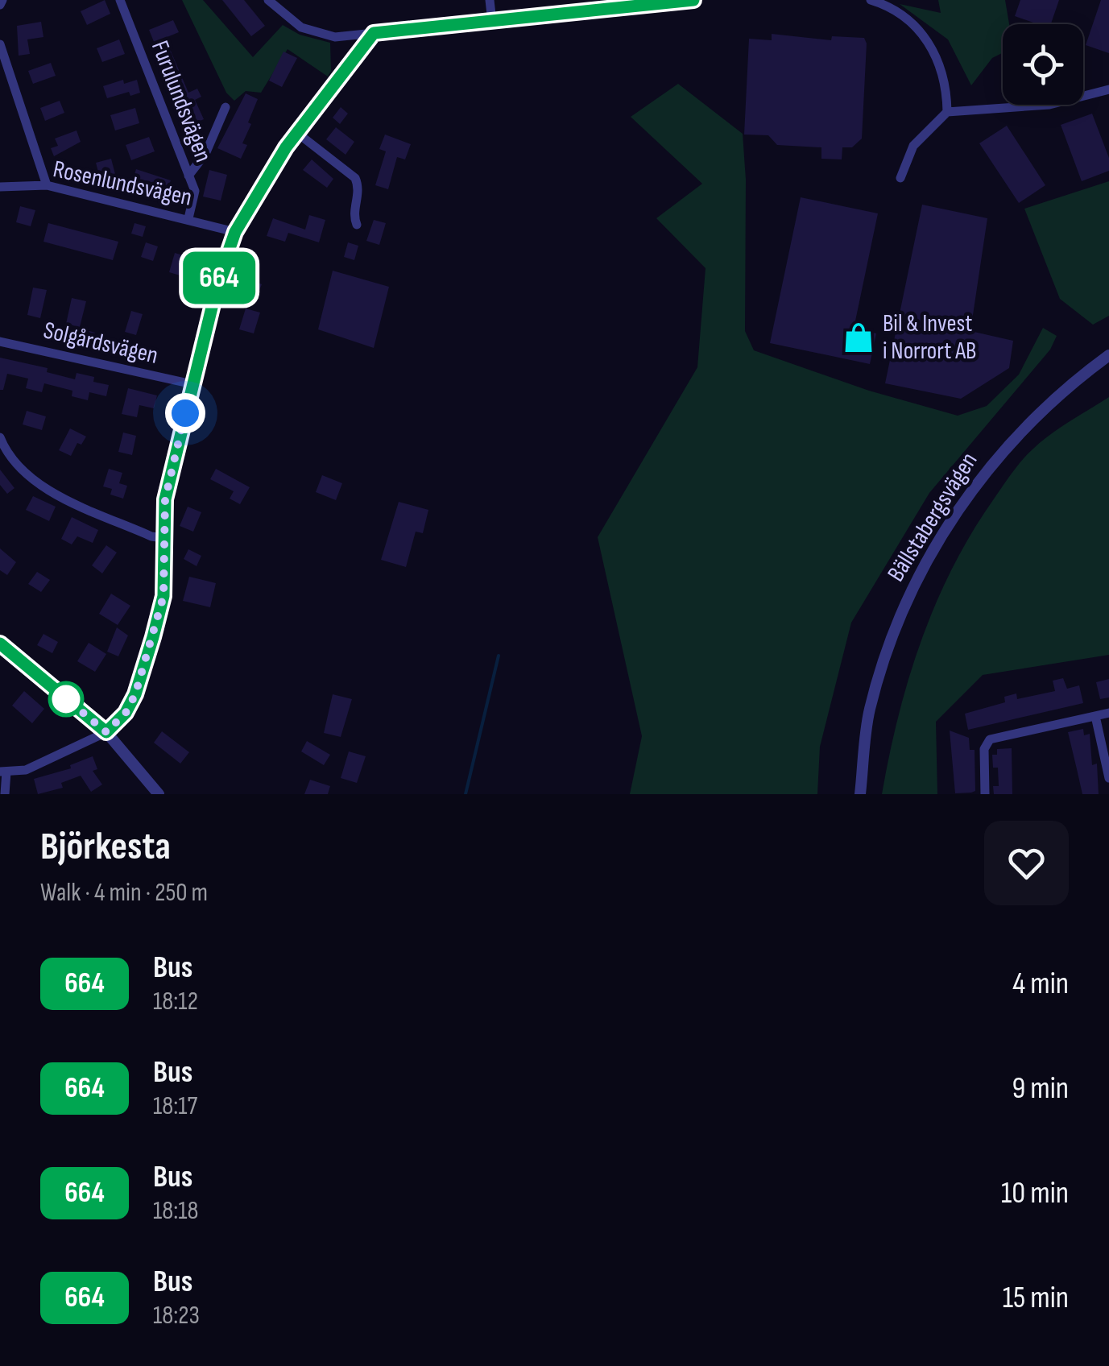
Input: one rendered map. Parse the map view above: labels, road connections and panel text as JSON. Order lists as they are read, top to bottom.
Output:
{
  "streets": {
    "street": [
      "Furulundsvägen",
      "Rosenlundsvägen",
      "Solgårdsvägen",
      "Bällstabergsvägen"
    ]
  },
  "crossings": [
    ["Furulundsvägen", "Rosenlundsvägen"]
  ],
  "places": {
    "shop": ["Bil & Invest i Norrort AB"]
  },
  "lines": ["bus line 664"],
  "page": {
    "on_map": "664",
    "heading": ["Björkesta", "Walk · 4 min · 250 m"],
    "list": [
      {
        "mark": "664",
        "name": "Bus",
        "note": "18:12",
        "value": "4 min"
      },
      {
        "mark": "664",
        "name": "Bus",
        "note": "18:17",
        "value": "9 min"
      },
      {
        "mark": "664",
        "name": "Bus",
        "note": "18:18",
        "value": "10 min"
      },
      {
        "mark": "664",
        "name": "Bus",
        "note": "18:23",
        "value": "15 min"
      }
    ]
  }
}
